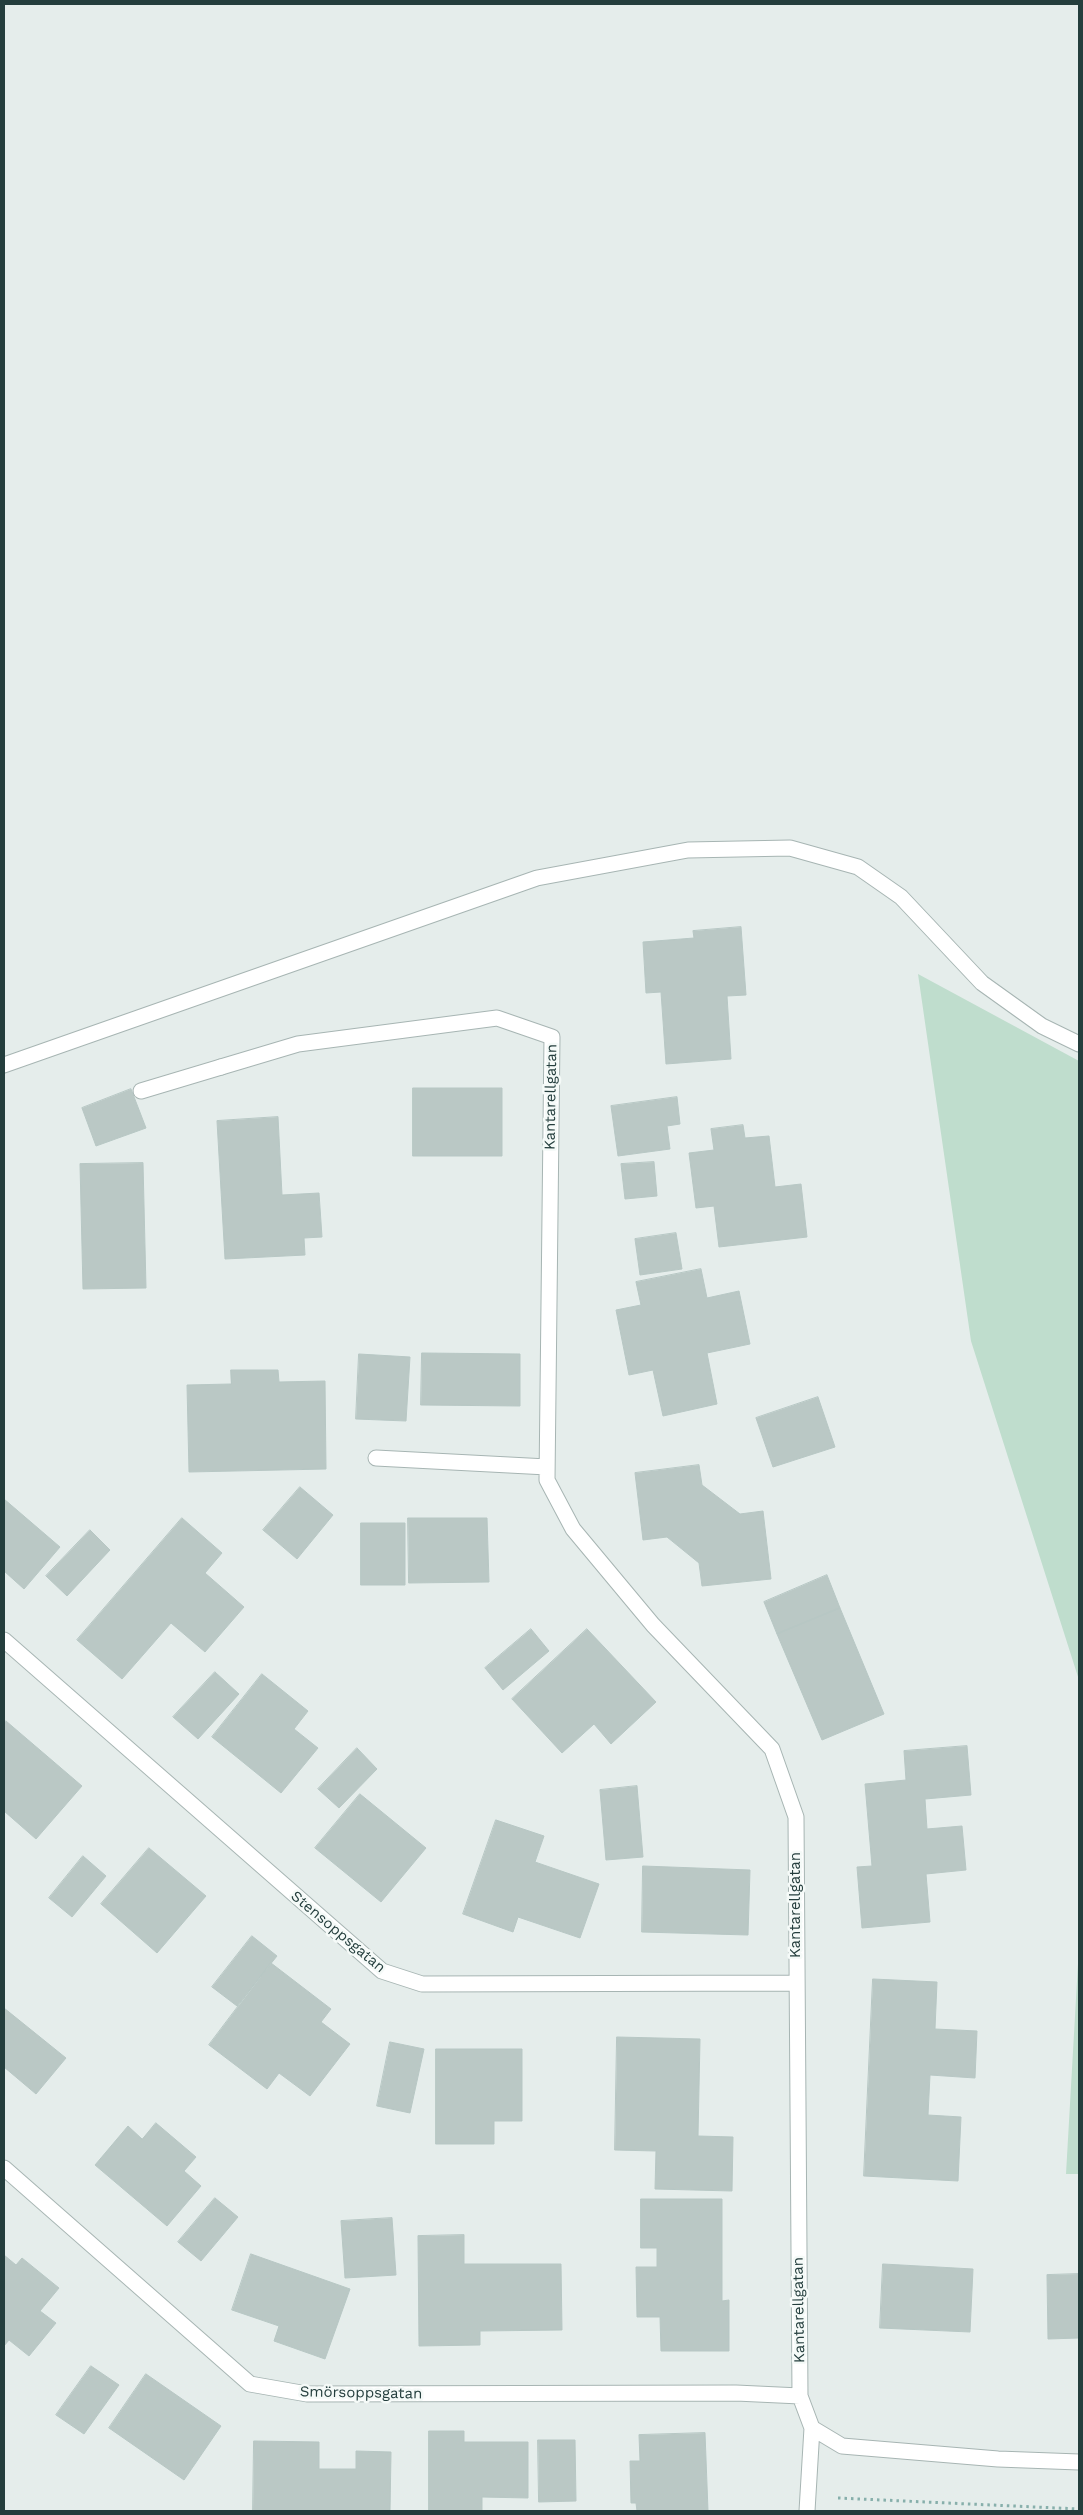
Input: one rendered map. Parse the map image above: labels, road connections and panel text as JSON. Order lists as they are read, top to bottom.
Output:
{
  "streets": {
    "street": ["Kantarellgatan", "Stensoppsgatan", "Smörsoppsgatan"]
  },
  "crossings": [
    ["Kantarellgatan", "Stensoppsgatan"],
    ["Kantarellgatan", "Smörsoppsgatan"]
  ]
}
